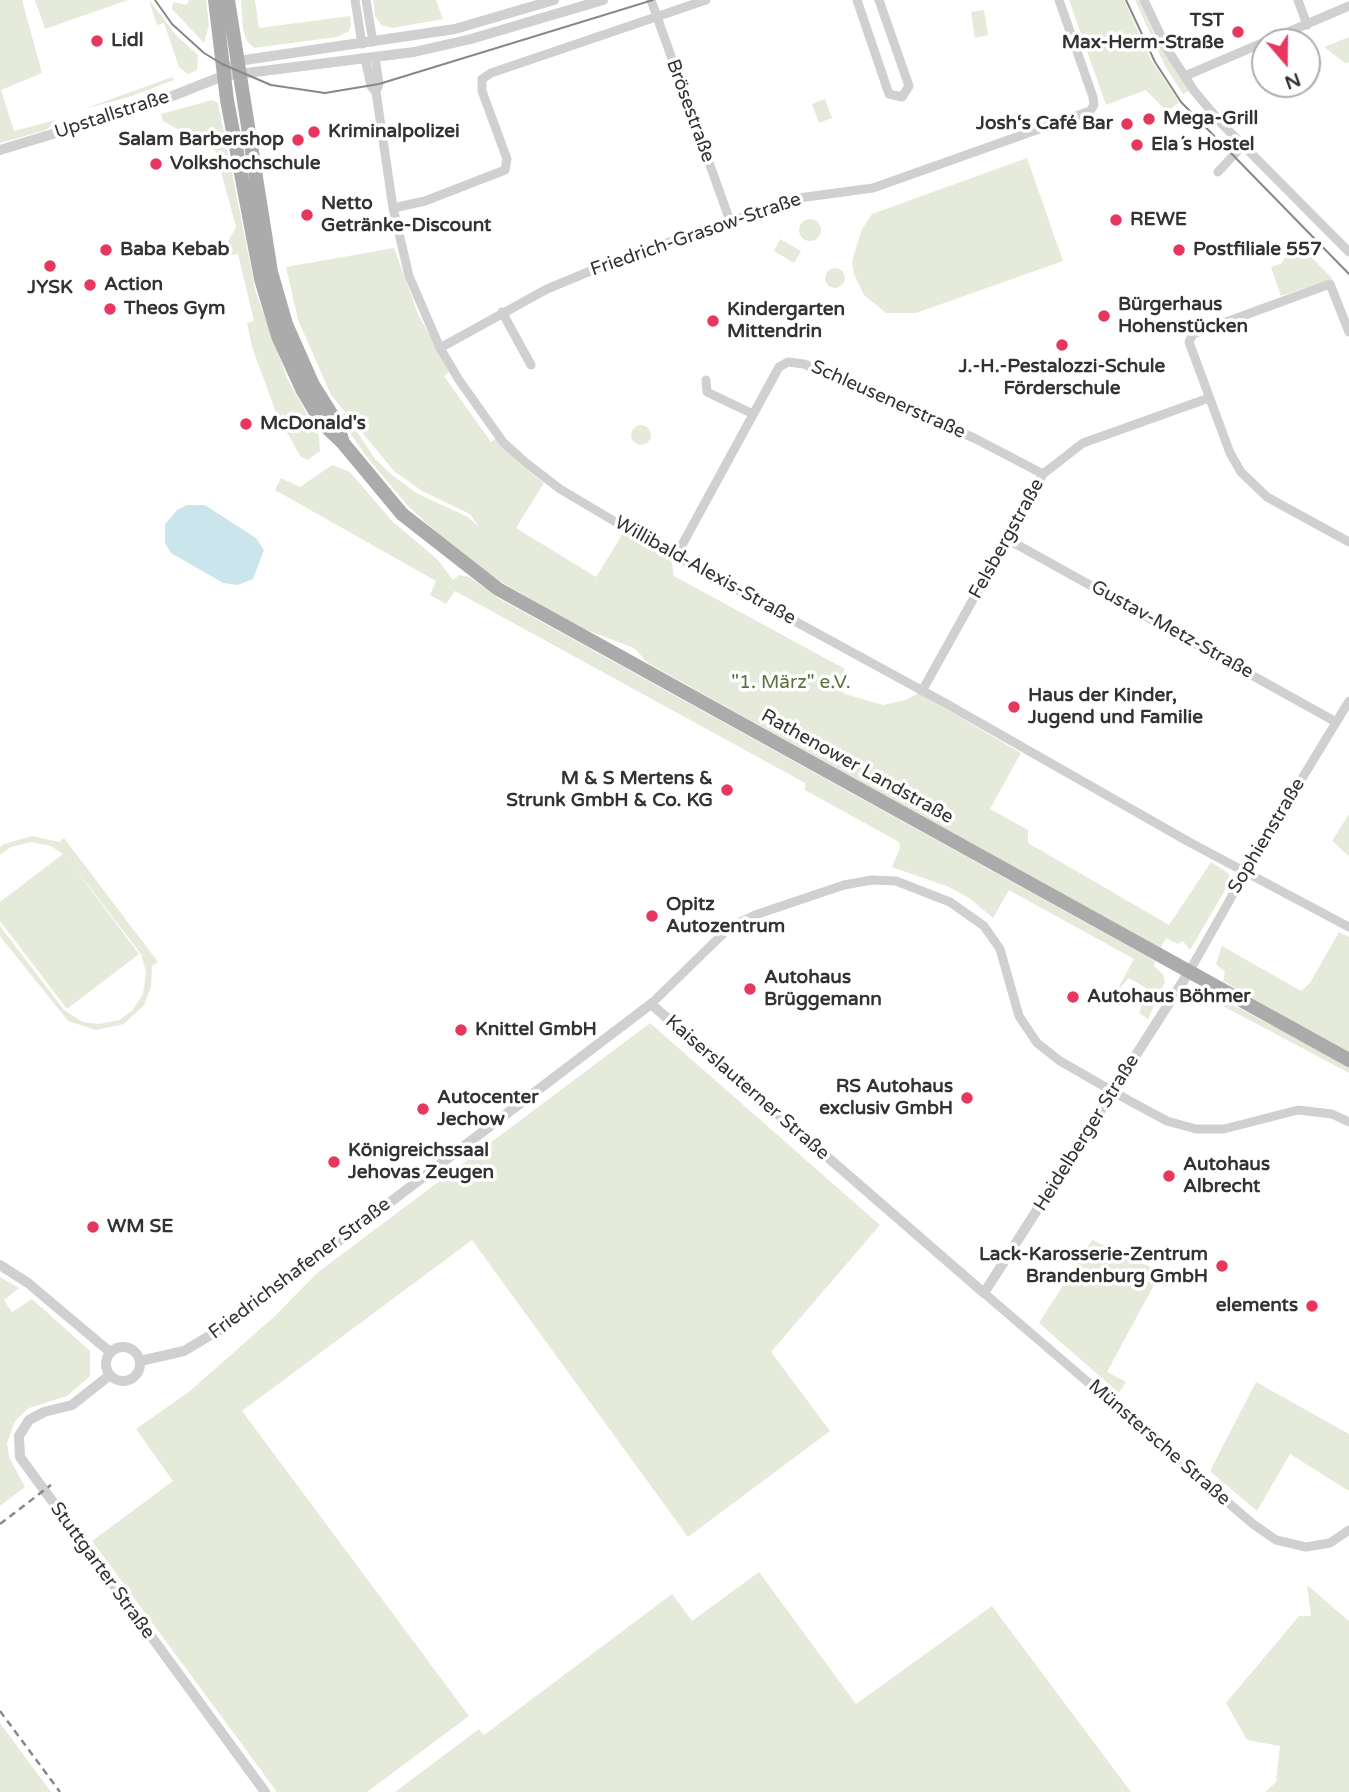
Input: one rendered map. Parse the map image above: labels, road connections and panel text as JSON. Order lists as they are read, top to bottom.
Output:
{
  "streets": {
    "main road": ["Rathenower Landstraße"],
    "street": [
      "Brösestraße",
      "Upstallstraße",
      "Friedrich-Grasow-Straße",
      "Schleusenerstraße",
      "Felsbergstraße",
      "Willibald-Alexis-Straße",
      "Gustav-Metz-Straße",
      "Sophienstraße",
      "Kaiserslauterner Straße",
      "Heidelberger Straße",
      "Friedrichshafener Straße",
      "Münstersche Straße",
      "Stuttgarter Straße"
    ]
  },
  "crossings": [
    ["Brösestraße", "Friedrich-Grasow-Straße"],
    ["Upstallstraße", "Rathenower Landstraße"],
    ["Friedrich-Grasow-Straße", "Willibald-Alexis-Straße"],
    ["Schleusenerstraße", "Felsbergstraße"],
    ["Schleusenerstraße", "Willibald-Alexis-Straße"],
    ["Felsbergstraße", "Willibald-Alexis-Straße"],
    ["Felsbergstraße", "Gustav-Metz-Straße"],
    ["Willibald-Alexis-Straße", "Sophienstraße"],
    ["Gustav-Metz-Straße", "Sophienstraße"],
    ["Rathenower Landstraße", "Sophienstraße"],
    ["Rathenower Landstraße", "Heidelberger Straße"],
    ["Sophienstraße", "Heidelberger Straße"],
    ["Kaiserslauterner Straße", "Heidelberger Straße"],
    ["Kaiserslauterner Straße", "Friedrichshafener Straße"],
    ["Kaiserslauterner Straße", "Münstersche Straße"],
    ["Heidelberger Straße", "Münstersche Straße"],
    ["Friedrichshafener Straße", "Stuttgarter Straße"]
  ],
  "parks": ["\"1. März\" e.V."],
  "places": [
    "TST Max-Herm-Straße",
    "Lidl",
    "Mega-Grill",
    "Josh‘s Café Bar",
    "Kriminalpolizei",
    "Salam Barbershop",
    "Ela´s Hostel",
    "Volkshochschule",
    "Netto Getränke-Discount",
    "REWE",
    "Baba Kebab",
    "Postfiliale 557",
    "JYSK",
    "Action",
    "Theos Gym",
    "Bürgerhaus Hohenstücken",
    "Kindergarten Mittendrin",
    "J.-H.-Pestalozzi-Schule Förderschule",
    "McDonald's",
    "Haus der Kinder, Jugend und Familie",
    "M & S Mertens & Strunk GmbH & Co. KG",
    "Opitz Autozentrum",
    "Autohaus Brüggemann",
    "Autohaus Böhmer",
    "Knittel GmbH",
    "RS Autohaus exclusiv GmbH",
    "Autocenter Jechow",
    "Königreichssaal Jehovas Zeugen",
    "Autohaus Albrecht",
    "WM SE",
    "Lack-Karosserie-Zentrum Brandenburg GmbH",
    "elements"
  ],
  "north": "bottom"
}
